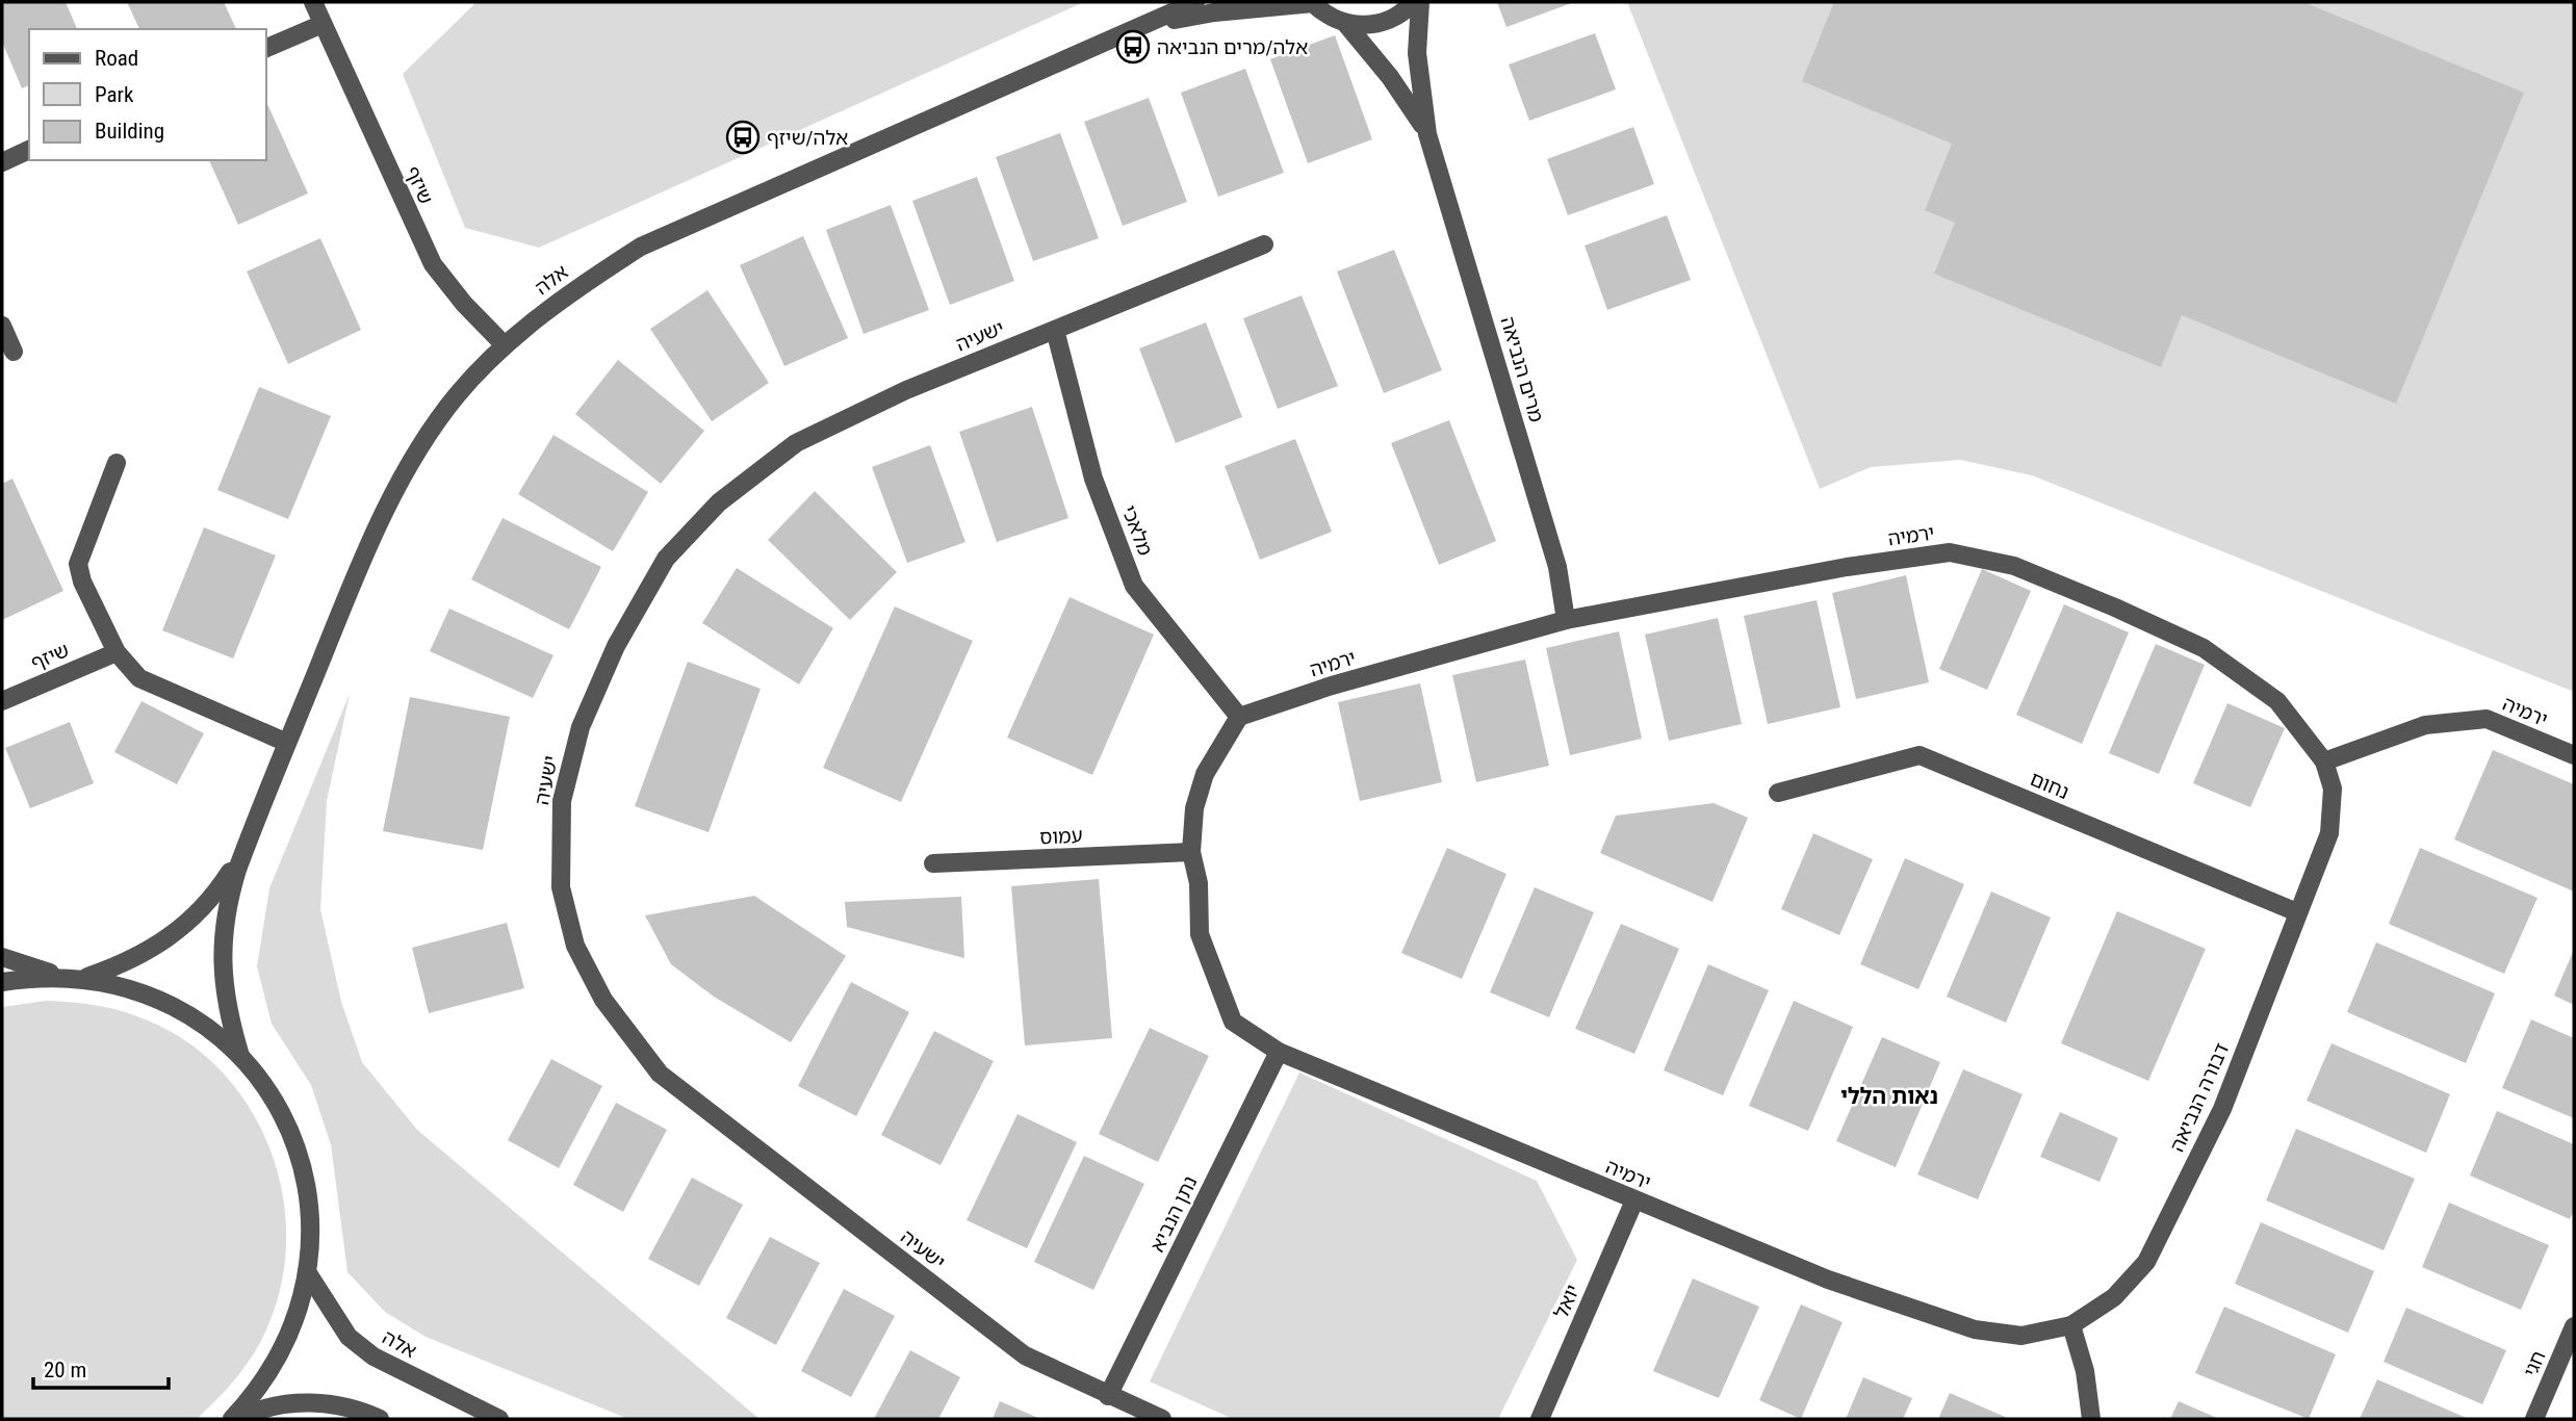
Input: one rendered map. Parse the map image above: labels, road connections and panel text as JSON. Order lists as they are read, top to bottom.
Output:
{
  "streets": {
    "street": [
      "שיזף",
      "אלה",
      "ישעיה",
      "מרים הנביאה",
      "מלאכי",
      "ירמיה",
      "נחום",
      "עמוס",
      "דבורה הנביאה",
      "נתן הנביא",
      "יואל",
      "חגי"
    ]
  },
  "crossings": [
    ["שיזף", "אלה"],
    ["ישעיה", "מלאכי"],
    ["ישעיה", "נתן הנביא"],
    ["מרים הנביאה", "ירמיה"],
    ["מלאכי", "ירמיה"],
    ["ירמיה", "עמוס"],
    ["ירמיה", "דבורה הנביאה"],
    ["ירמיה", "נתן הנביא"],
    ["ירמיה", "יואל"],
    ["נחום", "דבורה הנביאה"]
  ],
  "districts": ["נאות הללי"],
  "places": {
    "bus stop": ["אלה/מרים הנביאה", "אלה/שיזף"]
  },
  "legend": ["Road", "Park", "Building"],
  "scale_bar": "20 m"
}
